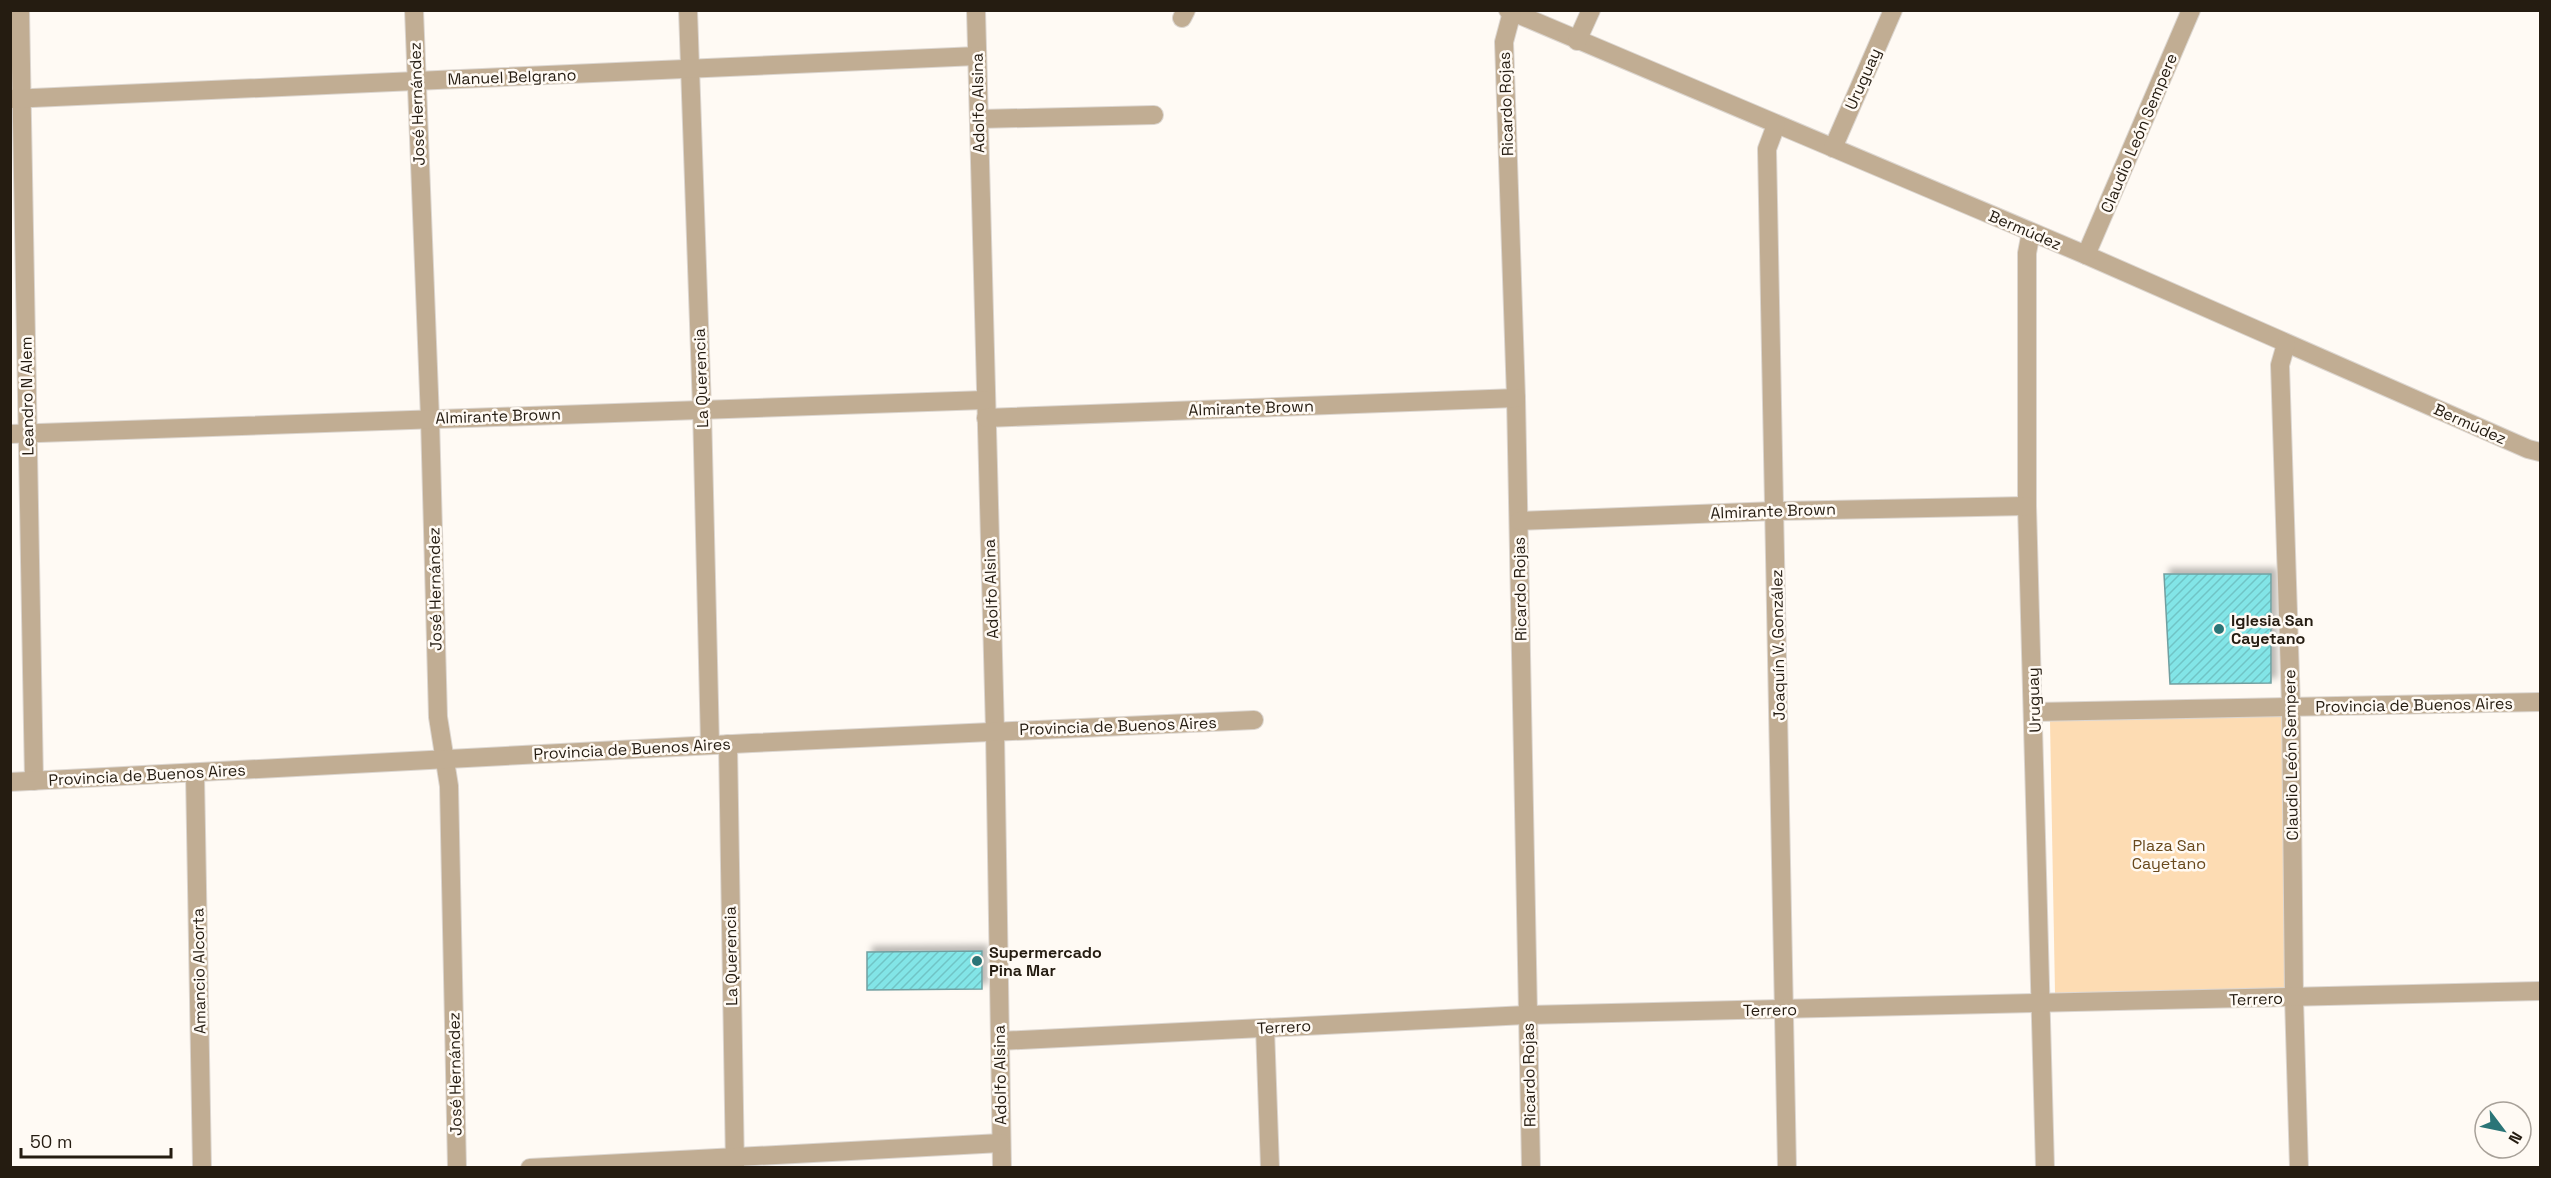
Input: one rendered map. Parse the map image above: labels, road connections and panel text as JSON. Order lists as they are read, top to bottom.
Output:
{
  "streets": {
    "street": [
      "Manuel Belgrano",
      "Uruguay",
      "Adolfo Alsina",
      "José Hernández",
      "Ricardo Rojas",
      "Claudio León Sempere",
      "Bermúdez",
      "La Querencia",
      "Leandro N Alem",
      "Almirante Brown",
      "Joaquín V. González",
      "Provincia de Buenos Aires",
      "Amancio Alcorta",
      "Terrero"
    ]
  },
  "crossings": [
    ["Manuel Belgrano", "Adolfo Alsina"],
    ["Manuel Belgrano", "José Hernández"],
    ["Manuel Belgrano", "La Querencia"],
    ["Manuel Belgrano", "Leandro N Alem"],
    ["Uruguay", "Bermúdez"],
    ["Uruguay", "Almirante Brown"],
    ["Uruguay", "Provincia de Buenos Aires"],
    ["Uruguay", "Terrero"],
    ["Adolfo Alsina", "Almirante Brown"],
    ["Adolfo Alsina", "Provincia de Buenos Aires"],
    ["Adolfo Alsina", "Terrero"],
    ["José Hernández", "Almirante Brown"],
    ["José Hernández", "Provincia de Buenos Aires"],
    ["Ricardo Rojas", "Bermúdez"],
    ["Ricardo Rojas", "Almirante Brown"],
    ["Ricardo Rojas", "Terrero"],
    ["Claudio León Sempere", "Bermúdez"],
    ["Claudio León Sempere", "Provincia de Buenos Aires"],
    ["Claudio León Sempere", "Terrero"],
    ["Bermúdez", "Joaquín V. González"],
    ["La Querencia", "Almirante Brown"],
    ["La Querencia", "Provincia de Buenos Aires"],
    ["Leandro N Alem", "Almirante Brown"],
    ["Leandro N Alem", "Provincia de Buenos Aires"],
    ["Almirante Brown", "Joaquín V. González"],
    ["Joaquín V. González", "Terrero"],
    ["Provincia de Buenos Aires", "Amancio Alcorta"]
  ],
  "parks": ["Plaza San Cayetano"],
  "places": ["Iglesia San Cayetano", "Supermercado Pina Mar"],
  "scale_bar": "50 m",
  "north": "bottom right"
}
